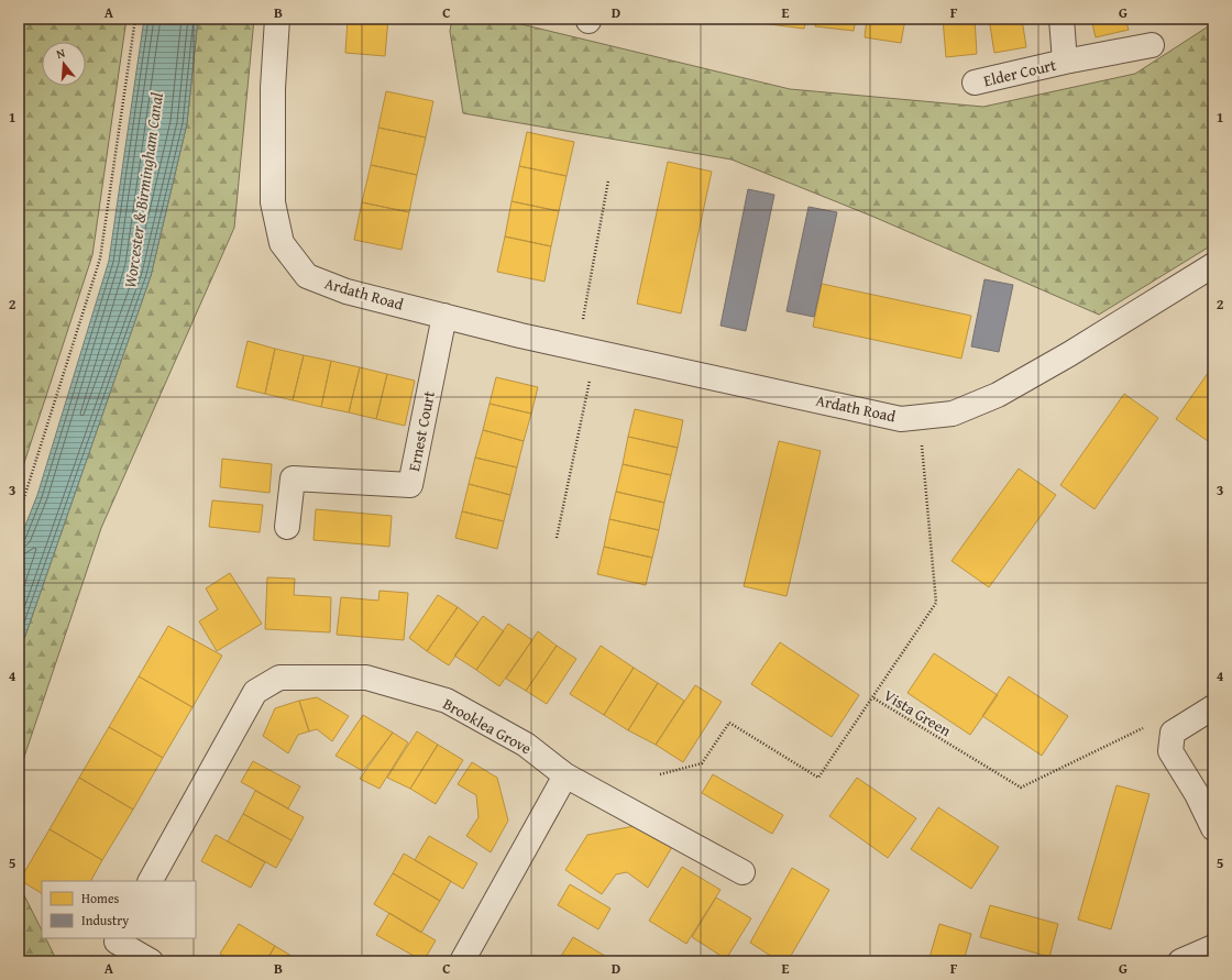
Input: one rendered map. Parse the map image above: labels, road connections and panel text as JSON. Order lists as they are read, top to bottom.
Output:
{
  "streets": {
    "street": [
      "Elder Court",
      "Ardath Road",
      "Ernest Court",
      "Brooklea Grove"
    ],
    "path": ["Vista Green"]
  },
  "crossings": [
    ["Ardath Road", "Ernest Court"],
    ["Ardath Road", "Vista Green"]
  ],
  "water": ["Worcester & Birmingham Canal"],
  "legend": ["Homes", "Industry"],
  "north": "top",
  "grid": {
    "columns": [
      "A",
      "B",
      "C",
      "D",
      "E",
      "F",
      "G"
    ],
    "rows": [
      "1",
      "2",
      "3",
      "4",
      "5"
    ]
  }
}
